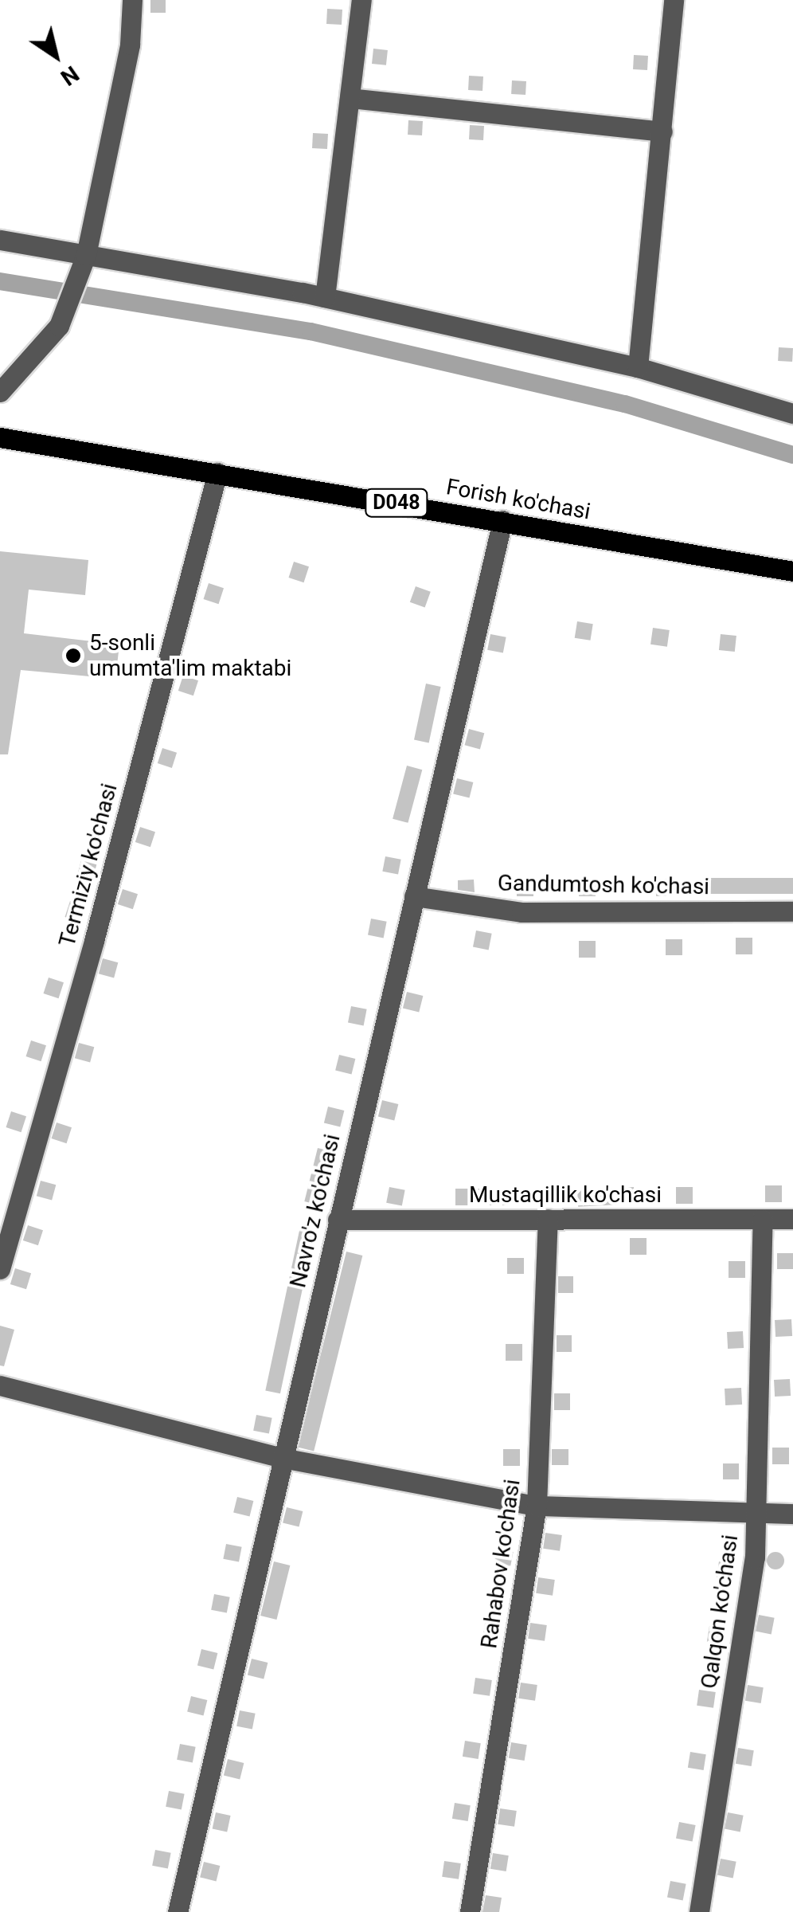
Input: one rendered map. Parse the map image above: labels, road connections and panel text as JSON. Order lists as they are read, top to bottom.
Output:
{
  "streets": {
    "main road": ["Forish ko'chasi", "D048"],
    "street": [
      "Termiziy ko'chasi",
      "Gandumtosh ko'chasi",
      "Mustaqillik ko'chasi",
      "Navro'z ko'chasi",
      "Rahabov ko'chasi",
      "Qalqon ko'chasi"
    ]
  },
  "crossings": [
    ["Forish ko'chasi", "Termiziy ko'chasi"],
    ["Forish ko'chasi", "Navro'z ko'chasi"],
    ["Gandumtosh ko'chasi", "Navro'z ko'chasi"],
    ["Mustaqillik ko'chasi", "Navro'z ko'chasi"],
    ["Mustaqillik ko'chasi", "Rahabov ko'chasi"],
    ["Mustaqillik ko'chasi", "Qalqon ko'chasi"]
  ],
  "places": ["5-sonli umumta'lim maktabi"],
  "north": "bottom right"
}
